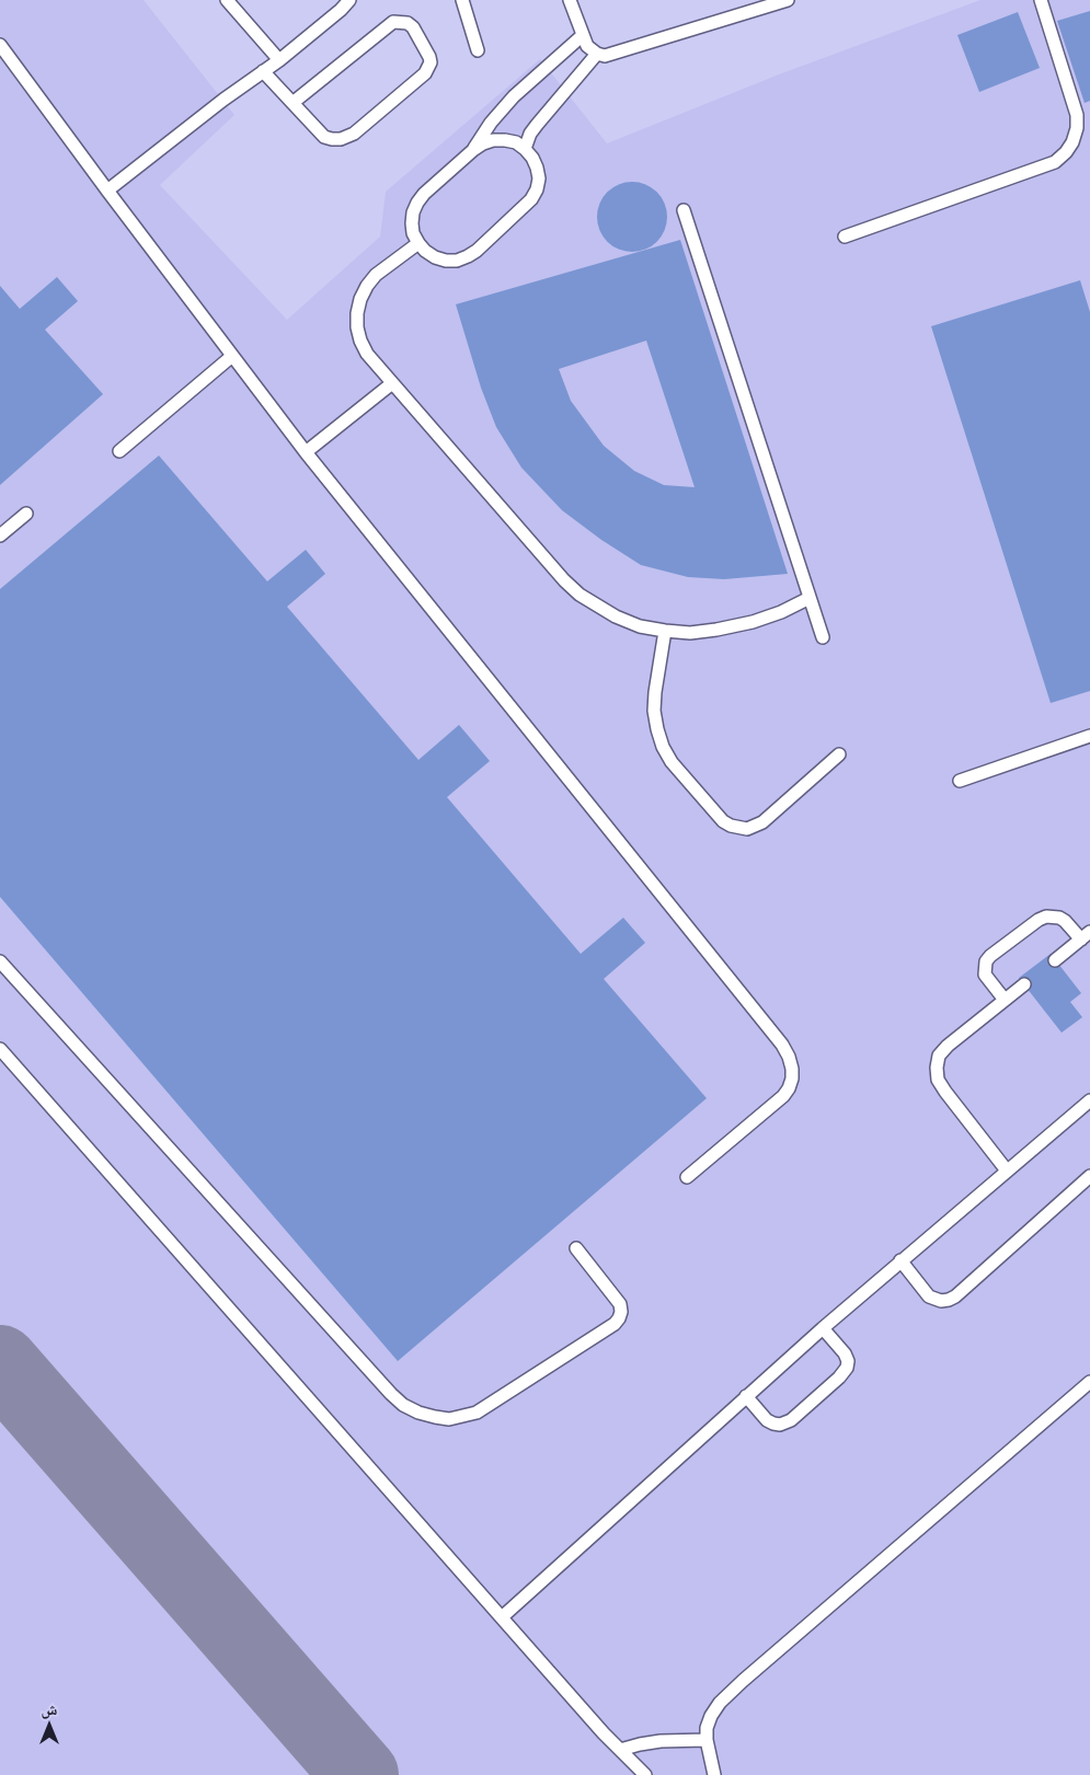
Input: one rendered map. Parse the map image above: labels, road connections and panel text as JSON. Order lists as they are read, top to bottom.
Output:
{
  "north": "top"
}
